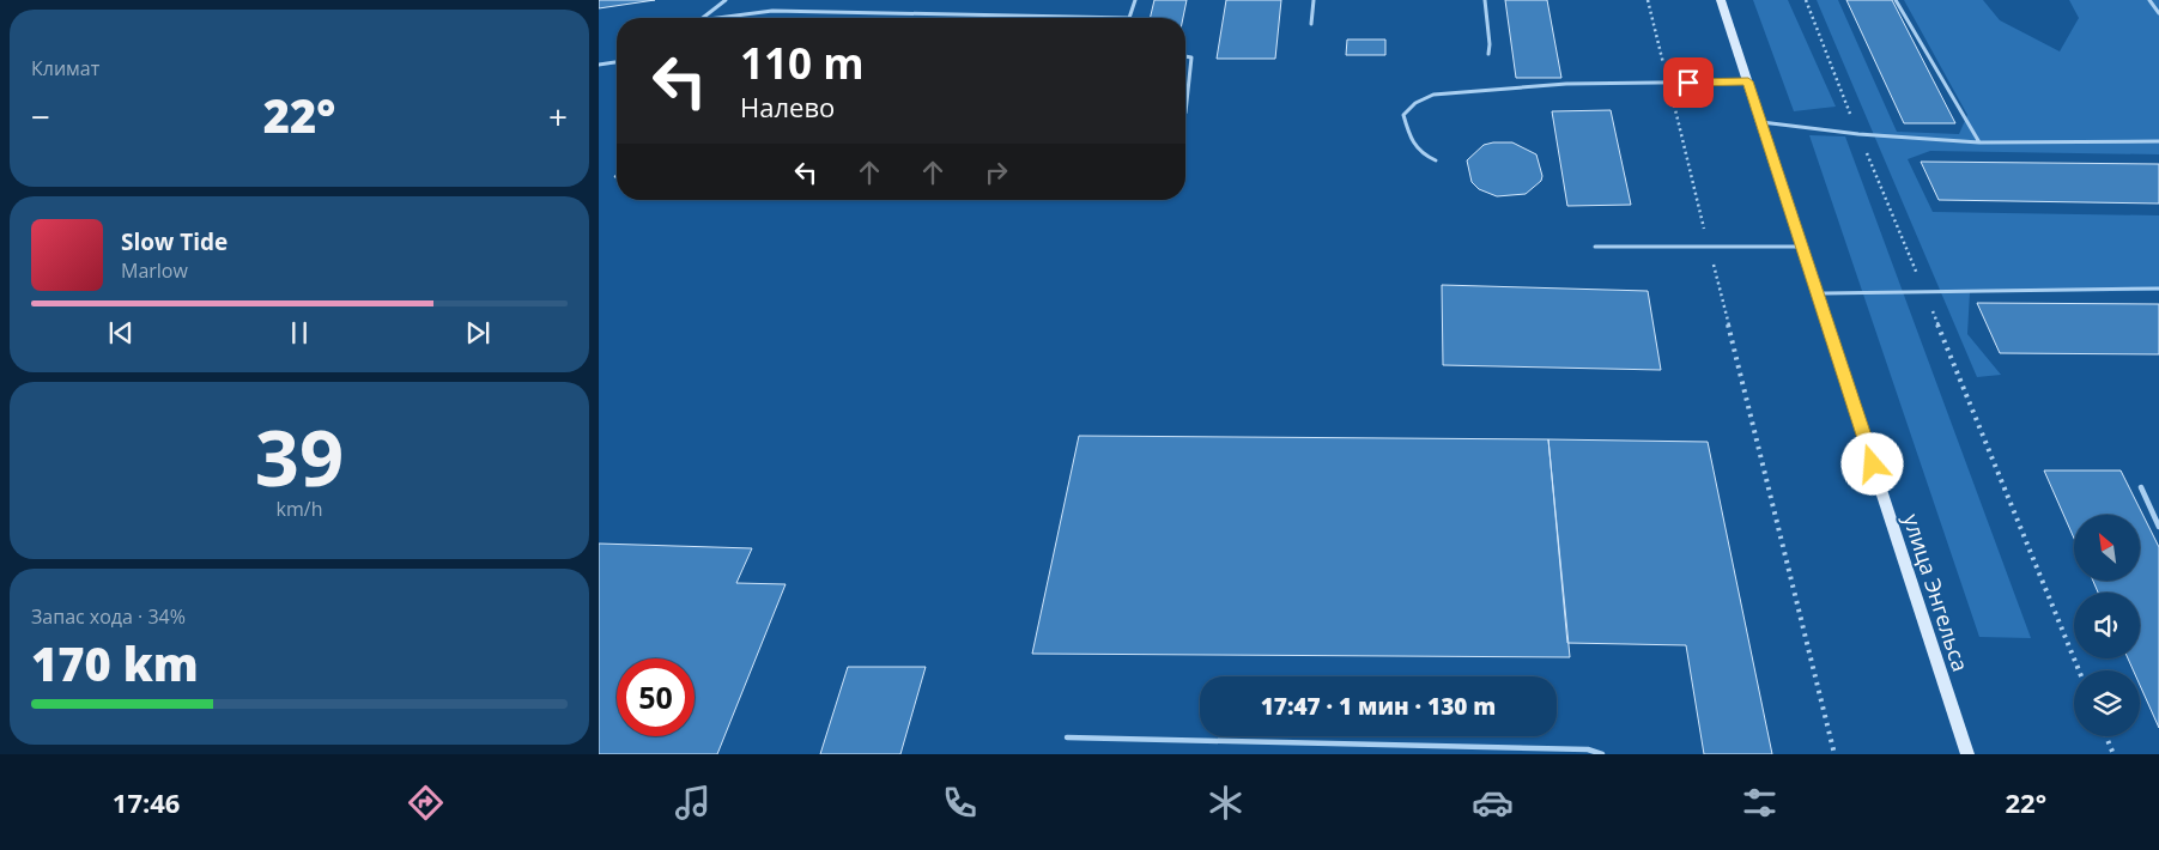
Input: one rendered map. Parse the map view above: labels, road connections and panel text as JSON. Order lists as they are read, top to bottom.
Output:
{
  "streets": {
    "main road": ["улица Энгельса"]
  },
  "north": "top left",
  "page": {
    "tile": [
      "Климат",
      ["39", "km/h"],
      ["Запас хода · 34%", "170 km"]
    ],
    "turn": ["110 m", "Налево"],
    "heat": ["−", "22°", "+"],
    "song": ["Slow Tide", "Marlow"],
    "limit": "50",
    "trip": "17:47 · 1 мин · 130 m",
    "tabs": ["17:46", "22°"]
  }
}
